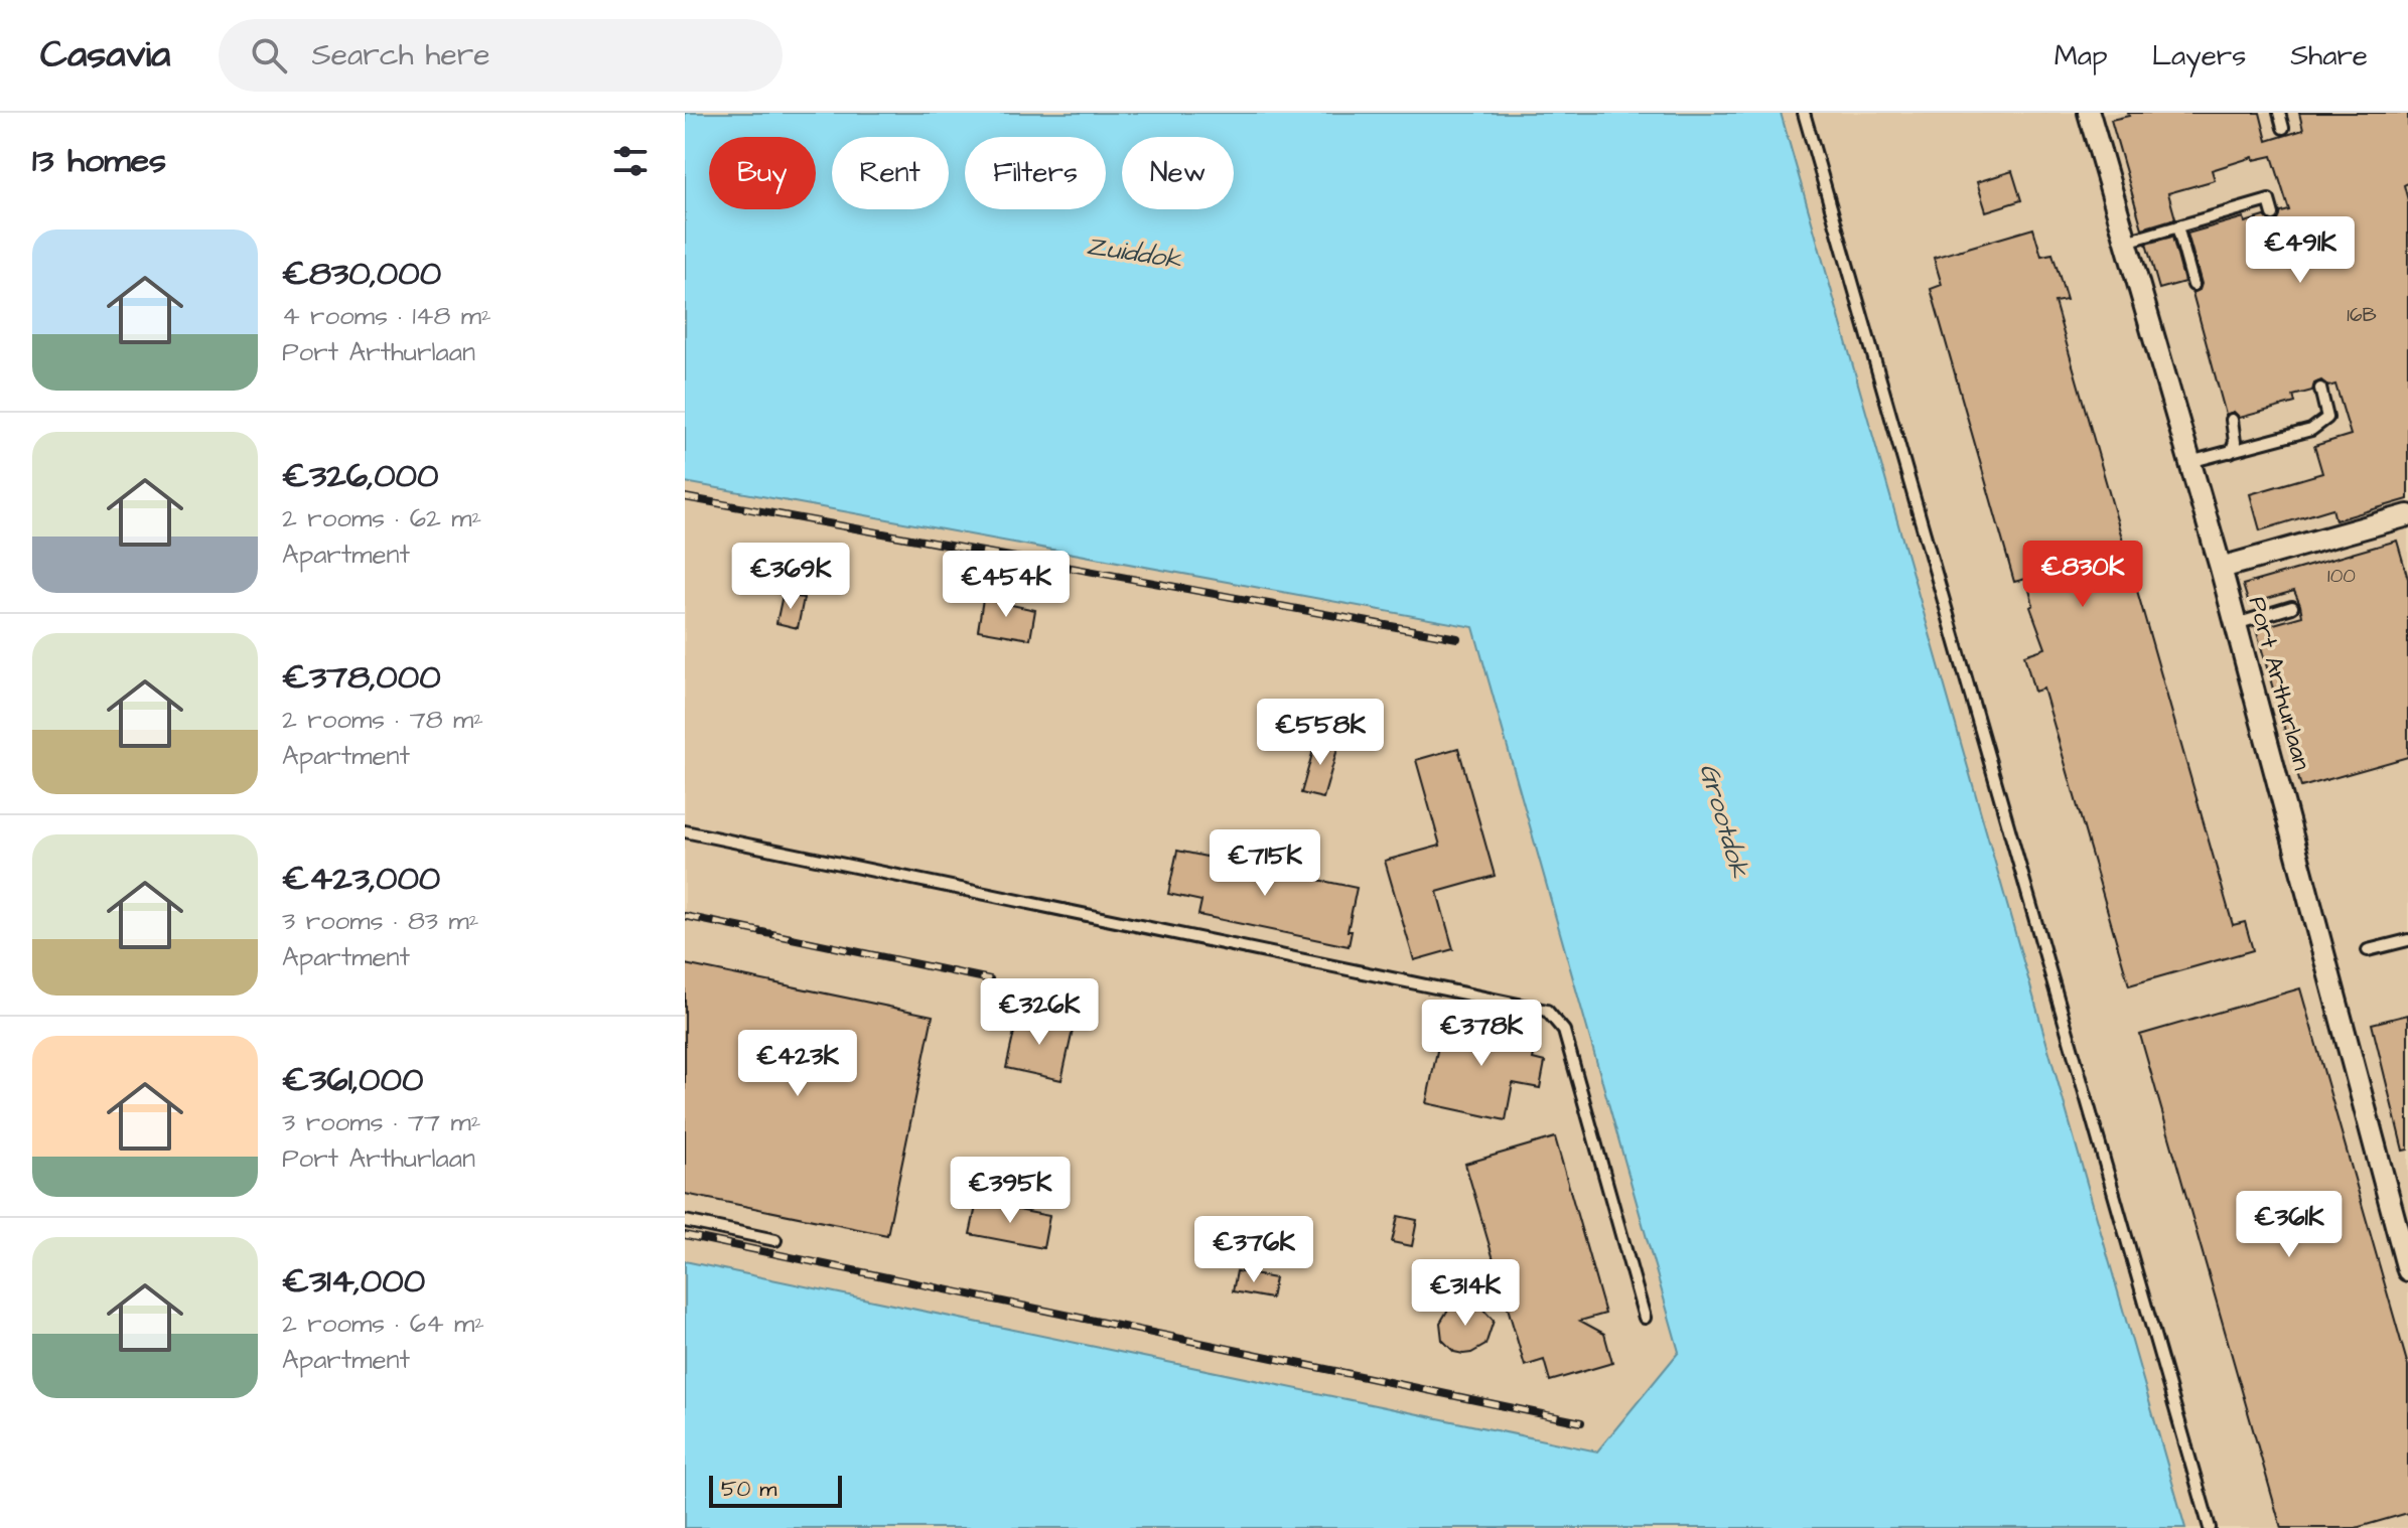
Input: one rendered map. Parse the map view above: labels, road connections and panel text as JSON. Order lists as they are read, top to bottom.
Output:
{
  "streets": {
    "street": ["Port Arthurlaan"]
  },
  "water": ["Zuiddok", "Grootdok"],
  "house_numbers": ["16B", "100"],
  "scale_bar": "50 m",
  "page": {
    "header": "Casavia",
    "search": "Search here",
    "nav": ["Map", "Layers", "Share"],
    "heading": "13 homes",
    "chip": [
      "Buy",
      "Rent",
      "Filters",
      "New"
    ],
    "list": [
      {
        "name": "€830,000",
        "note": "4 rooms · 148 m² · Port Arthurlaan"
      },
      {
        "name": "€326,000",
        "note": "2 rooms · 62 m² · Apartment"
      },
      {
        "name": "€378,000",
        "note": "2 rooms · 78 m² · Apartment"
      },
      {
        "name": "€423,000",
        "note": "3 rooms · 83 m² · Apartment"
      },
      {
        "name": "€361,000",
        "note": "3 rooms · 77 m² · Port Arthurlaan"
      },
      {
        "name": "€314,000",
        "note": "2 rooms · 64 m² · Apartment"
      }
    ],
    "price": [
      "€491K",
      "€830K",
      "€369K",
      "€454K",
      "€558K",
      "€715K",
      "€326K",
      "€378K",
      "€423K",
      "€395K",
      "€361K",
      "€376K",
      "€314K"
    ],
    "scale": "50 m"
  }
}
